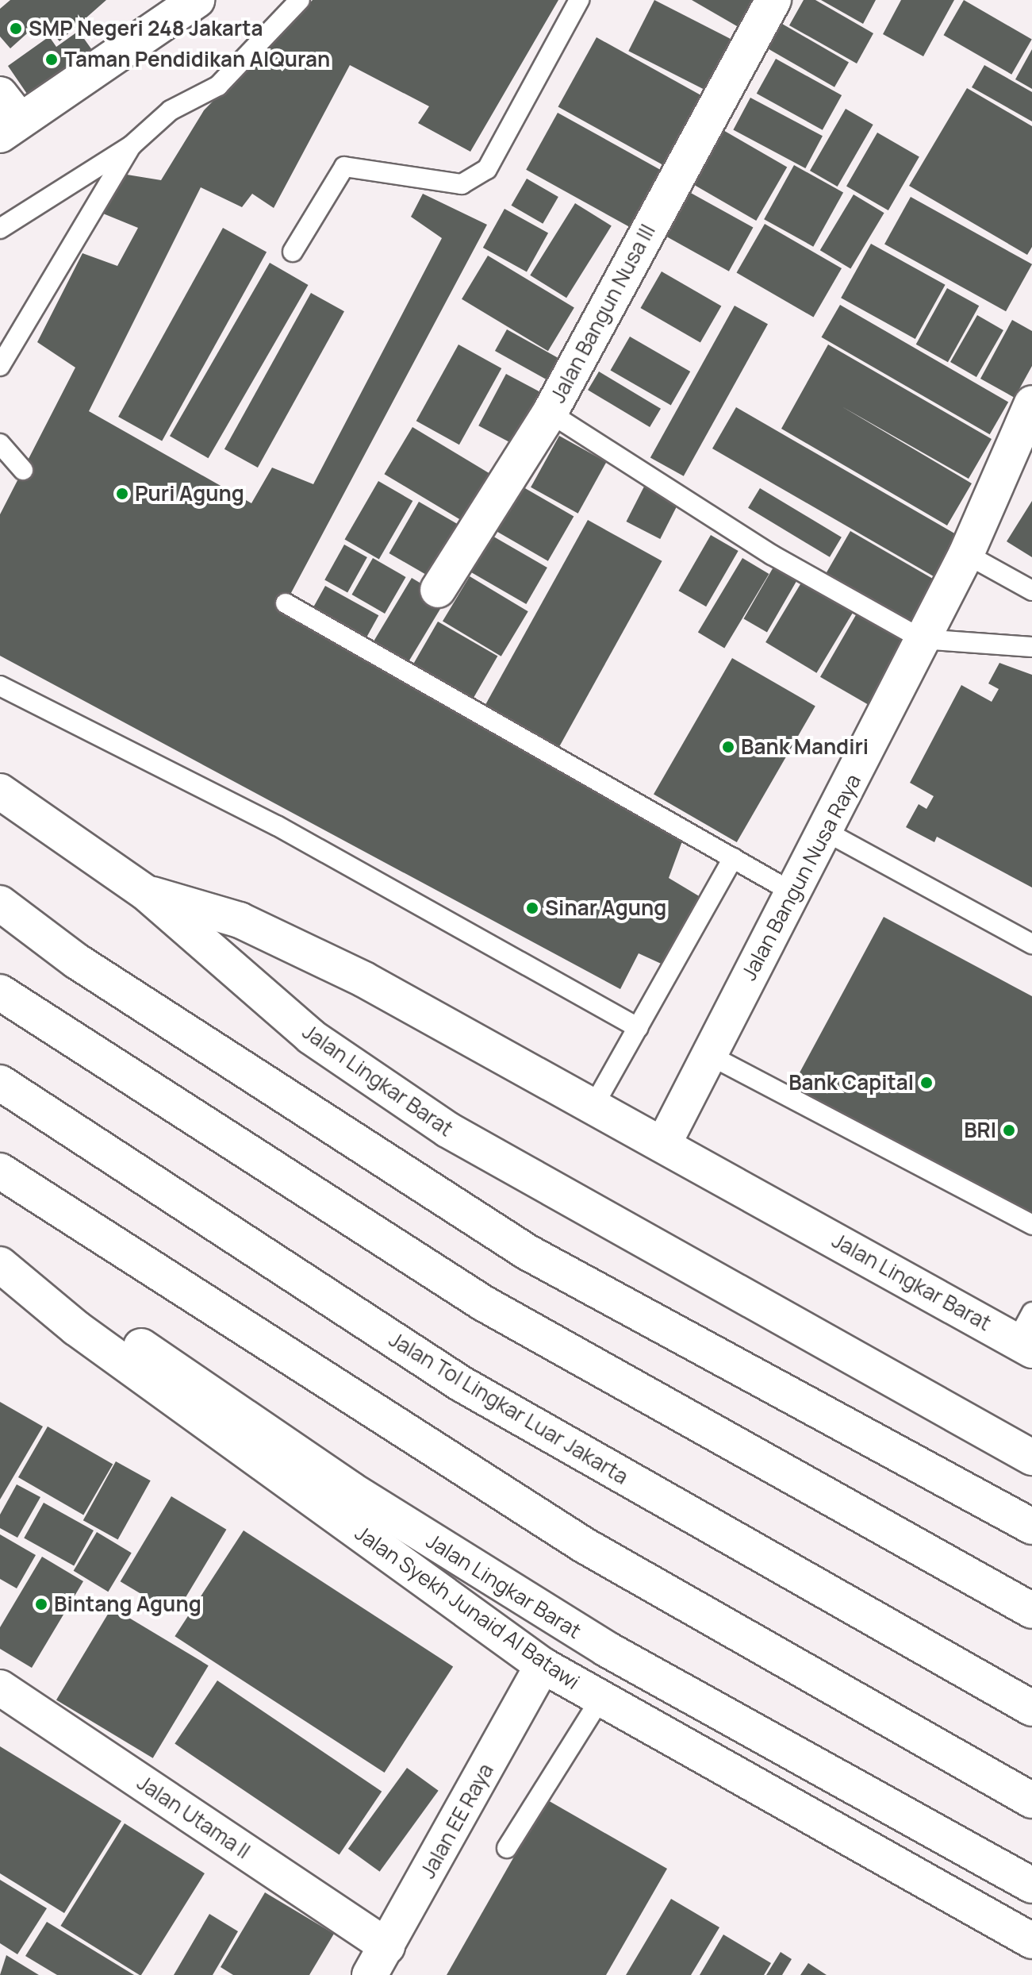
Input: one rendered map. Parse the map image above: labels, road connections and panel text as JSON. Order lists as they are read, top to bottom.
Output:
{
  "streets": {
    "main road": [
      "Jalan Bangun Nusa III",
      "Jalan Bangun Nusa Raya",
      "Jalan Lingkar Barat",
      "Jalan Tol Lingkar Luar Jakarta",
      "Jalan Syekh Junaid Al Batawi",
      "Jalan Utama II",
      "Jalan EE Raya"
    ]
  },
  "crossings": [
    ["Jalan Bangun Nusa III", "Jalan Bangun Nusa Raya"],
    ["Jalan Bangun Nusa Raya", "Jalan Lingkar Barat"],
    ["Jalan Syekh Junaid Al Batawi", "Jalan EE Raya"],
    ["Jalan Utama II", "Jalan EE Raya"]
  ],
  "places": [
    "SMP Negeri 248 Jakarta",
    "Taman Pendidikan AlQuran",
    "Puri Agung",
    "Bank Mandiri",
    "Sinar Agung",
    "Bank Capital",
    "BRI",
    "Bintang Agung"
  ]
}
